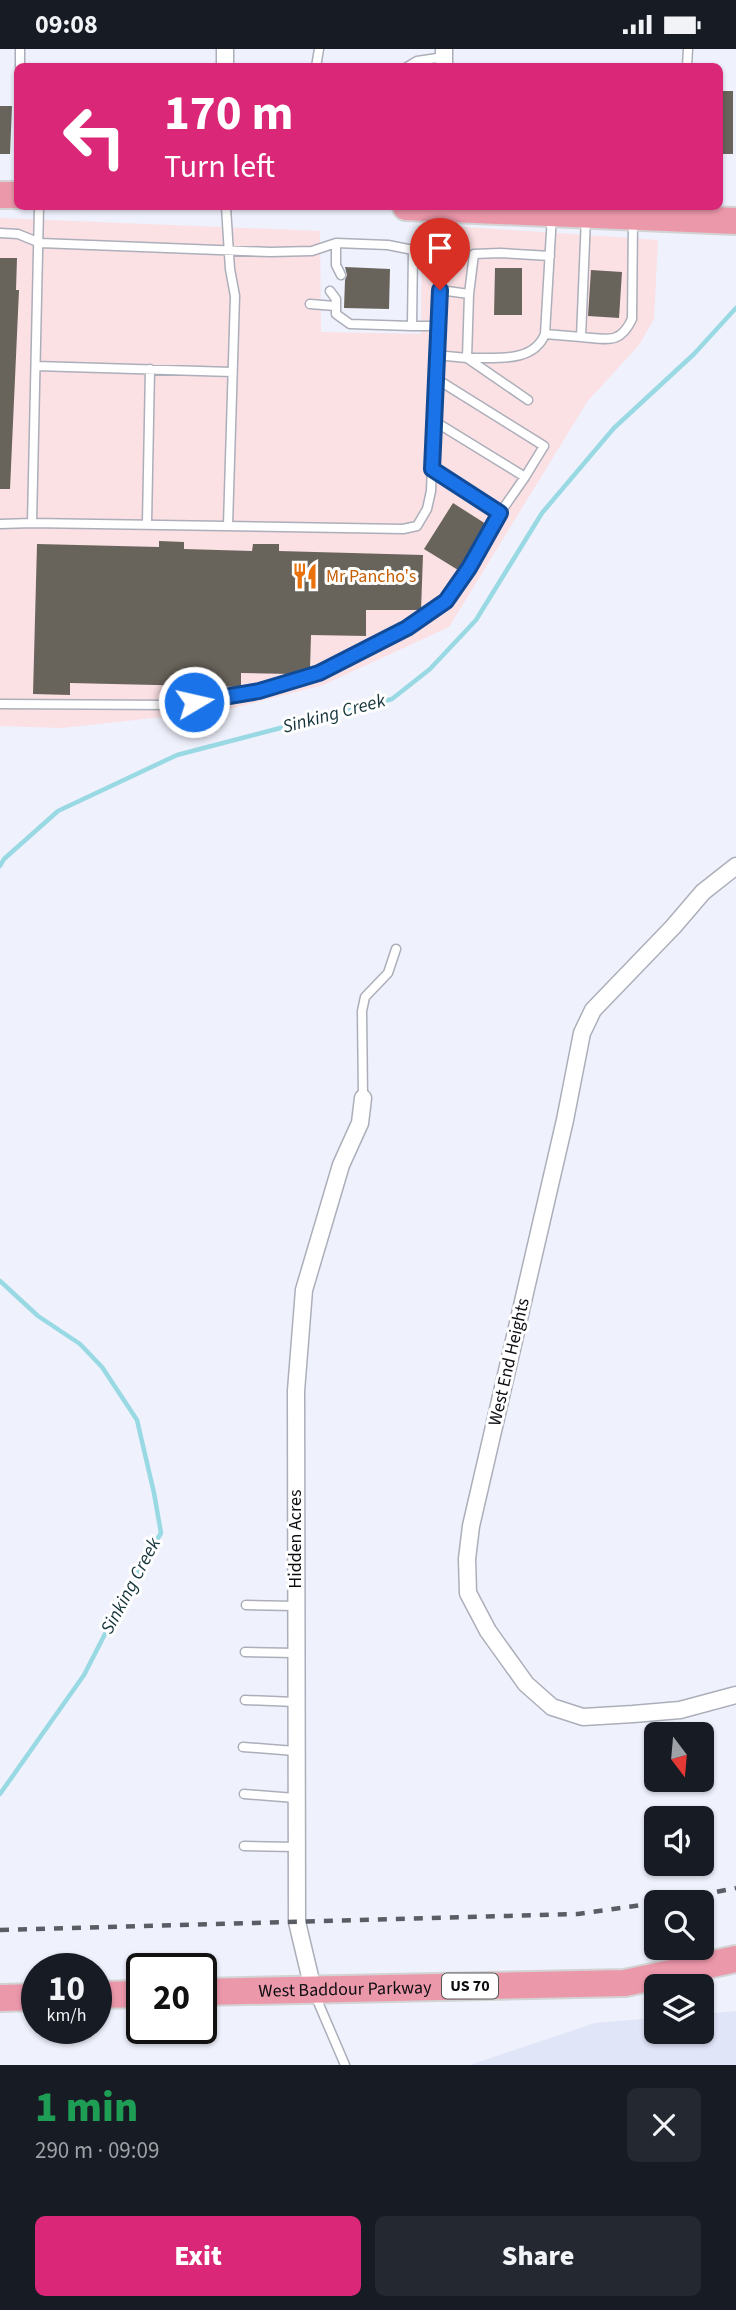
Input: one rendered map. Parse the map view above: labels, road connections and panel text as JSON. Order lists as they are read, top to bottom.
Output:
{
  "streets": {
    "main road": ["US 70", "West Baddour Parkway"],
    "street": ["West End Heights", "Hidden Acres"]
  },
  "crossings": [
    ["Hidden Acres", "West Baddour Parkway"]
  ],
  "water": ["Sinking Creek"],
  "places": {
    "restaurant": ["Mr Pancho's"]
  },
  "north": "bottom",
  "page": {
    "status": "09:08",
    "turn": ["170 m", "Turn left"],
    "speed": "10 km/h",
    "limit": "20",
    "heading": ["1 min", "290 m · 09:09"],
    "buttons": ["Exit", "Share"]
  }
}
